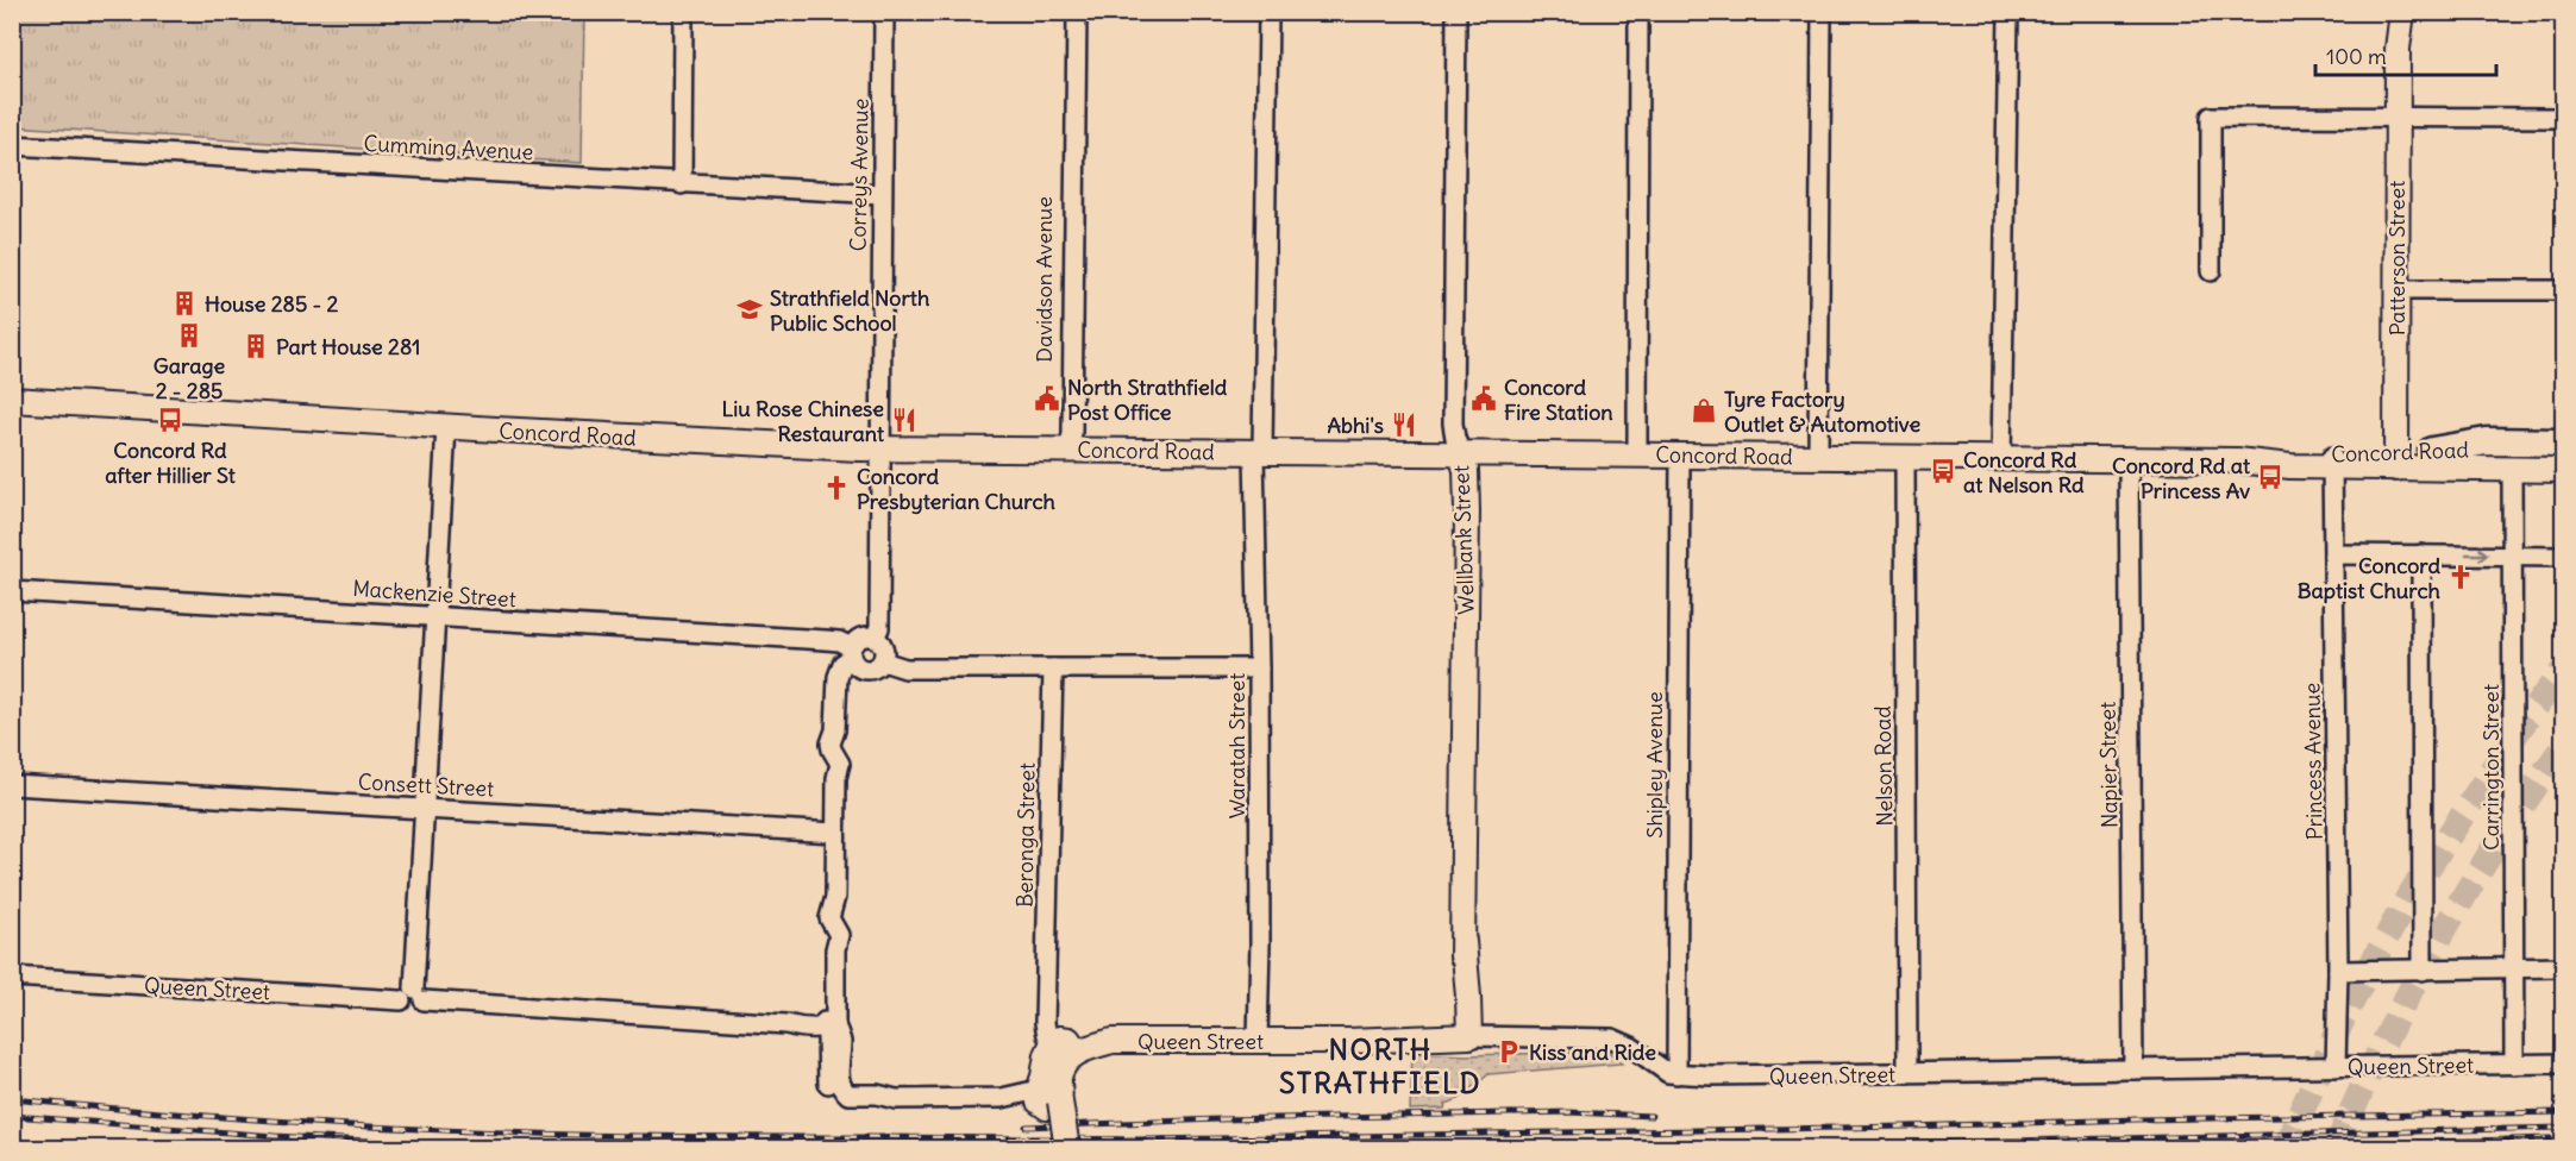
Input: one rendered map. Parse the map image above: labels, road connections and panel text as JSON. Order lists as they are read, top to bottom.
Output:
{
  "streets": {
    "main road": [
      "Patterson Street",
      "Concord Road",
      "Wellbank Street",
      "Queen Street"
    ],
    "street": [
      "Cumming Avenue",
      "Correys Avenue",
      "Davidson Avenue",
      "Mackenzie Street",
      "Waratah Street",
      "Princess Avenue",
      "Shipley Avenue",
      "Napier Street",
      "Nelson Road",
      "Carrington Street",
      "Consett Street",
      "Beronga Street"
    ]
  },
  "crossings": [
    ["Cumming Avenue", "Correys Avenue"],
    ["Correys Avenue", "Concord Road"],
    ["Correys Avenue", "Mackenzie Street"],
    ["Patterson Street", "Concord Road"],
    ["Davidson Avenue", "Concord Road"],
    ["Concord Road", "Wellbank Street"],
    ["Concord Road", "Waratah Street"],
    ["Concord Road", "Princess Avenue"],
    ["Concord Road", "Shipley Avenue"],
    ["Concord Road", "Napier Street"],
    ["Concord Road", "Nelson Road"],
    ["Concord Road", "Carrington Street"],
    ["Wellbank Street", "Queen Street"],
    ["Waratah Street", "Queen Street"],
    ["Princess Avenue", "Queen Street"],
    ["Shipley Avenue", "Queen Street"],
    ["Napier Street", "Queen Street"],
    ["Nelson Road", "Queen Street"],
    ["Carrington Street", "Queen Street"],
    ["Beronga Street", "Queen Street"]
  ],
  "districts": ["NORTH STRATHFIELD"],
  "places": {
    "building": ["House 285 - 2", "Garage 2 - 285", "Part House 281"],
    "school or university": ["Strathfield North Public School"],
    "public building": ["North Strathfield Post Office", "Concord Fire Station"],
    "shop": ["Tyre Factory Outlet & Automotive"],
    "bus stop": ["Concord Rd after Hillier St", "Concord Rd at Nelson Rd", "Concord Rd at Princess Av"],
    "restaurant": ["Liu Rose Chinese Restaurant", "Abhi's"],
    "church": ["Concord Presbyterian Church", "Concord Baptist Church"],
    "parking": ["Kiss and Ride"]
  },
  "scale_bar": "100 m"
}
